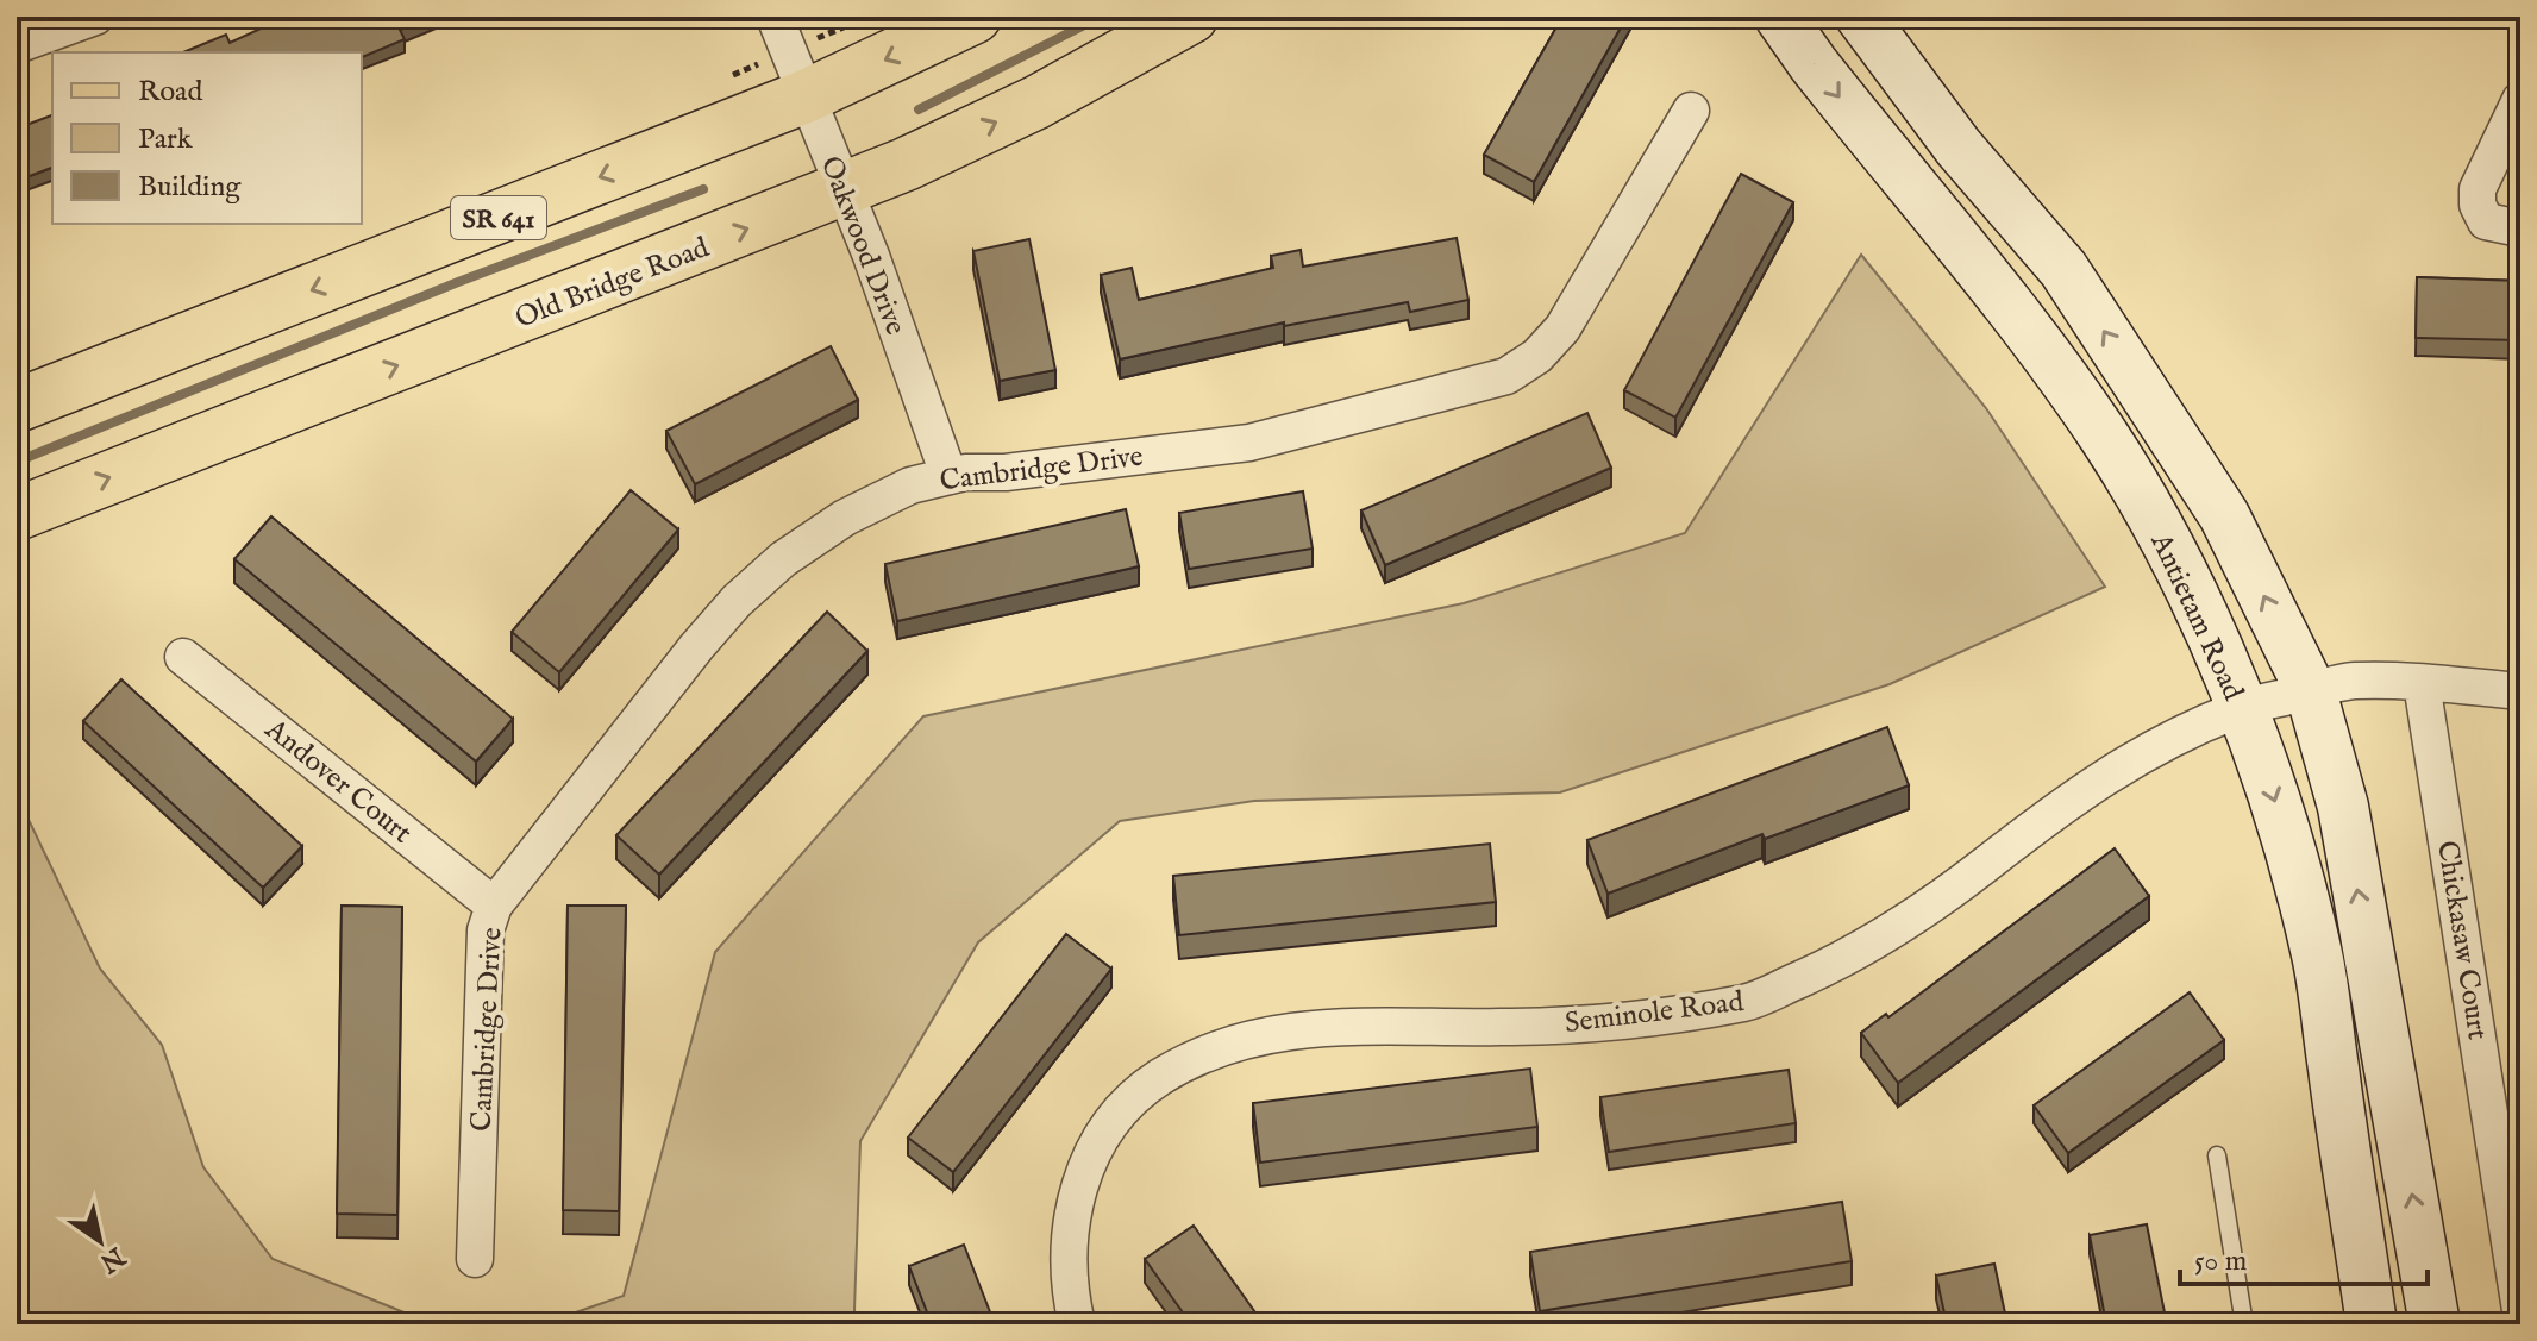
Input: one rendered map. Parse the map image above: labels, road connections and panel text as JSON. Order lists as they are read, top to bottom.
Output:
{
  "streets": {
    "main road": ["SR 641", "Old Bridge Road"],
    "street": [
      "Oakwood Drive",
      "Cambridge Drive",
      "Antietam Road",
      "Andover Court",
      "Chickasaw Court",
      "Seminole Road"
    ]
  },
  "crossings": [
    ["SR 641", "Oakwood Drive"],
    ["Oakwood Drive", "Old Bridge Road"],
    ["Oakwood Drive", "Cambridge Drive"],
    ["Cambridge Drive", "Andover Court"],
    ["Antietam Road", "Seminole Road"],
    ["Chickasaw Court", "Seminole Road"]
  ],
  "legend": ["Road", "Park", "Building"],
  "scale_bar": "50 m",
  "north": "bottom right"
}
